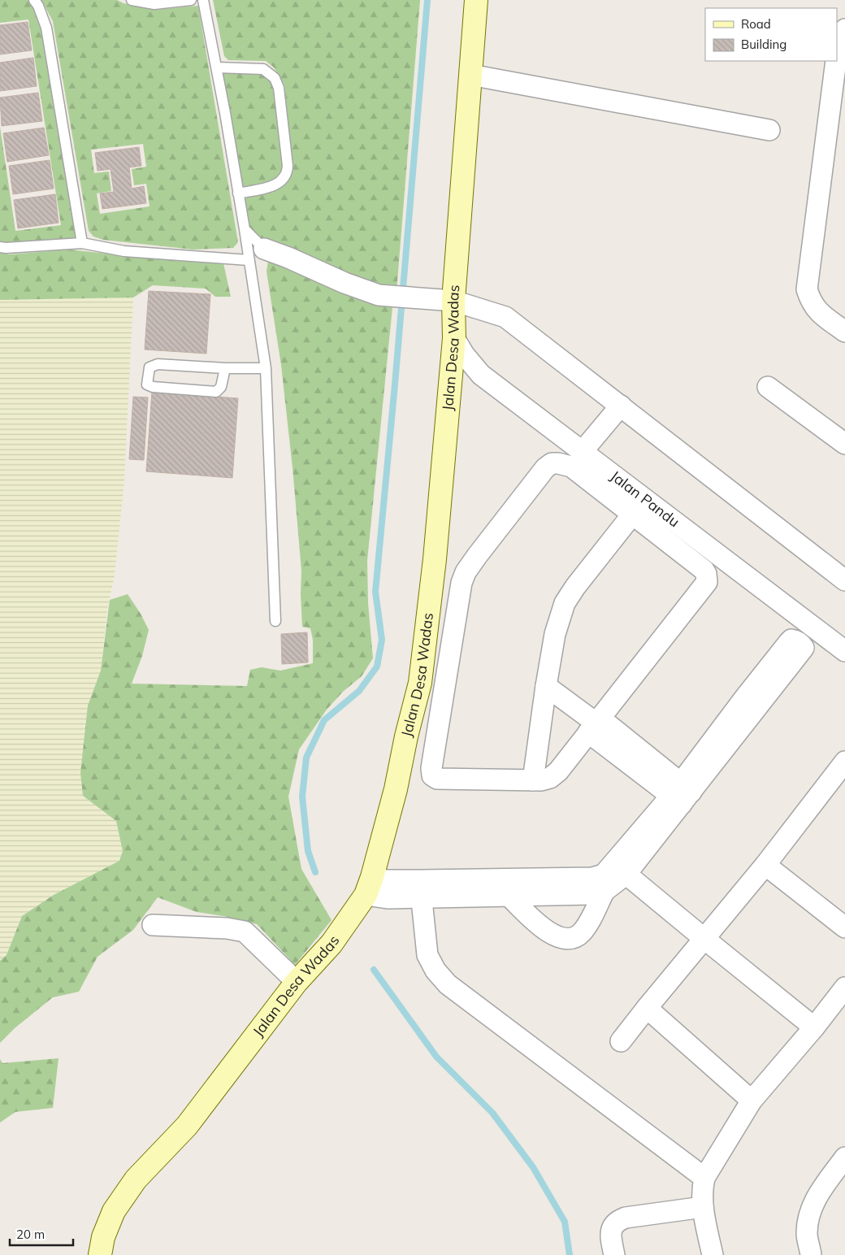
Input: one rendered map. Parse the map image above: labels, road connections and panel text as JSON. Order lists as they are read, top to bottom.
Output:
{
  "streets": {
    "main road": ["Jalan Desa Wadas"],
    "street": ["Jalan Pandu"]
  },
  "crossings": [
    ["Jalan Desa Wadas", "Jalan Pandu"]
  ],
  "legend": ["Road", "Building"],
  "scale_bar": "20 m"
}
